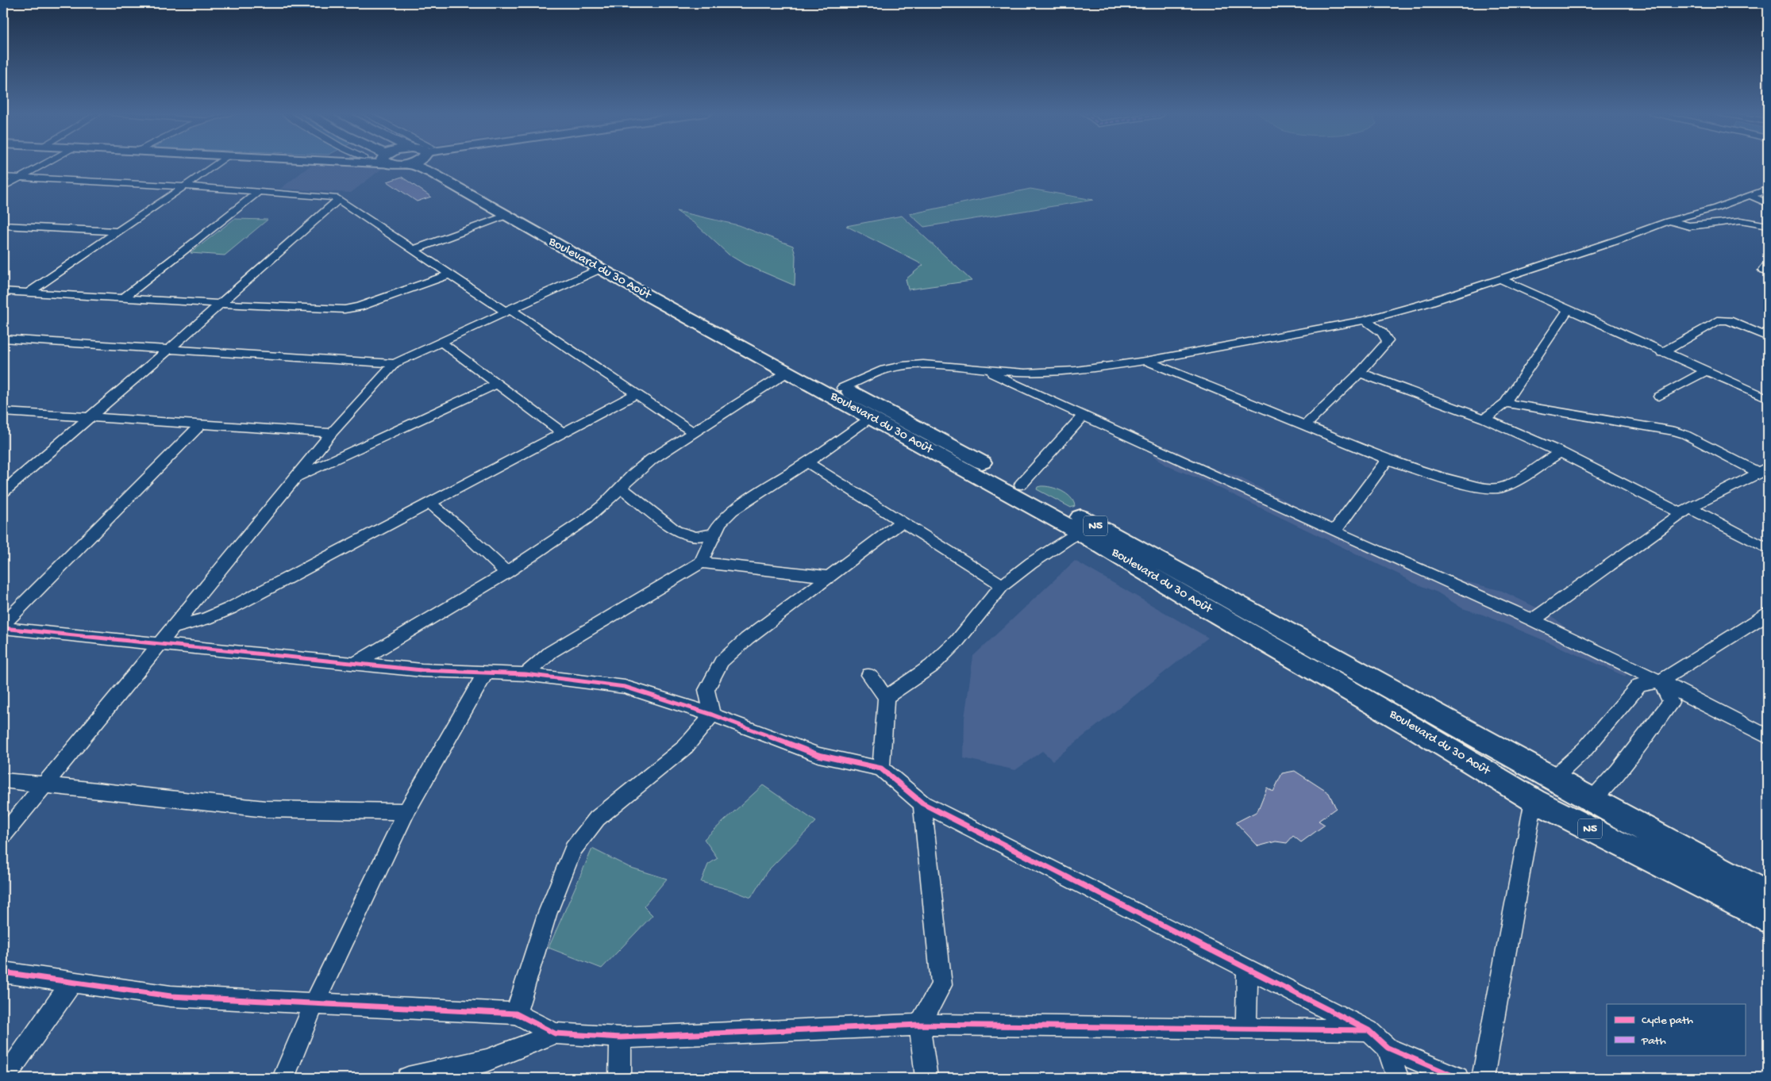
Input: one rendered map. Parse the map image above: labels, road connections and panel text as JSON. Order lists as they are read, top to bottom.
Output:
{
  "streets": {
    "highway": ["Boulevard du 30 Août", "N5"]
  },
  "legend": ["Cycle path", "Path"]
}
